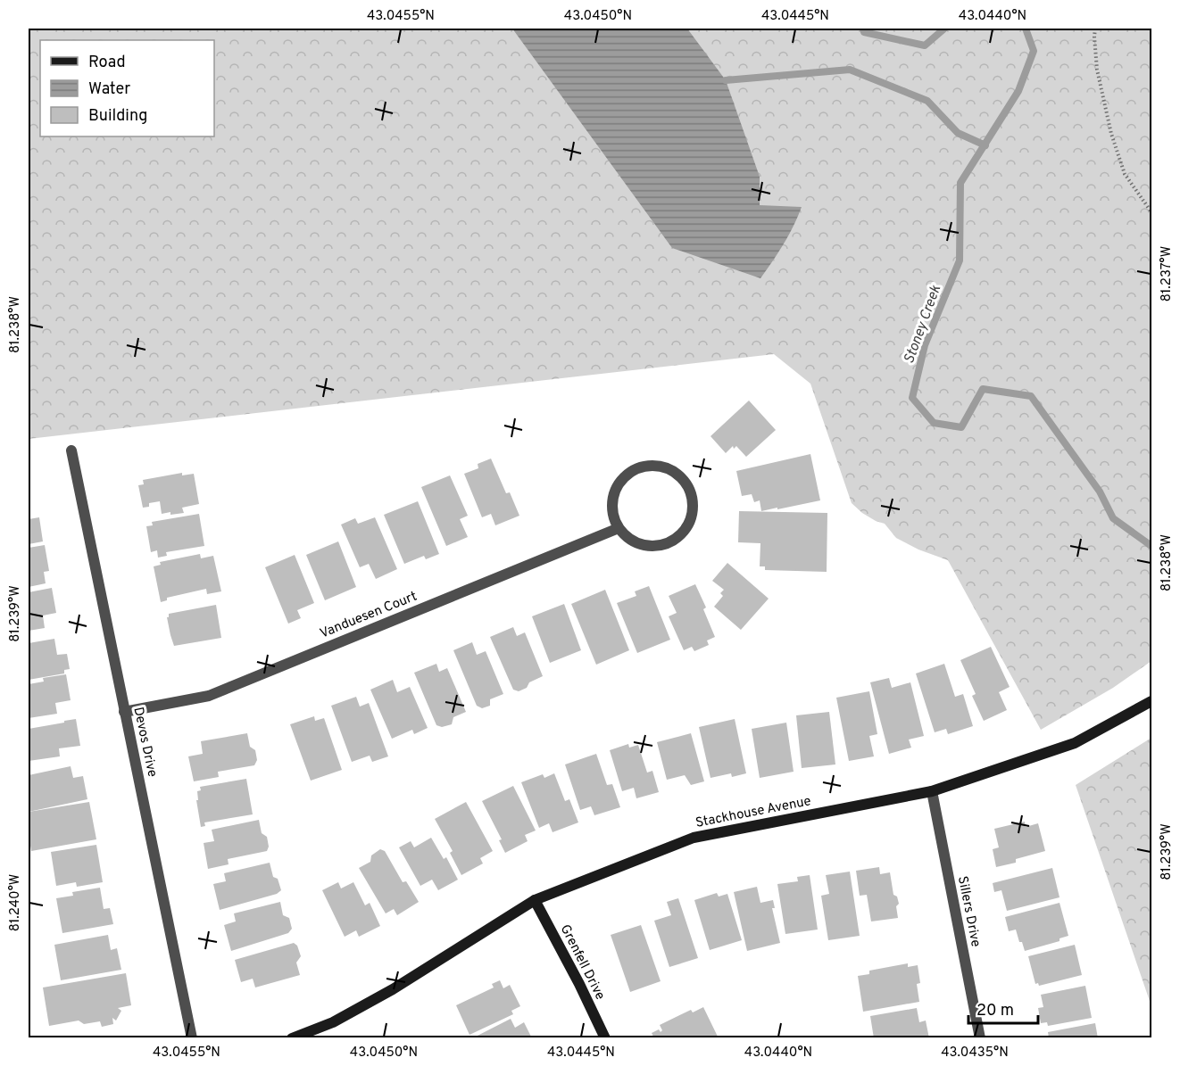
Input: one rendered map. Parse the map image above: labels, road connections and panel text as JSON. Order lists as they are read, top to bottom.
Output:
{
  "streets": {
    "street": [
      "Vanduesen Court",
      "Devos Drive",
      "Stackhouse Avenue",
      "Sillers Drive",
      "Grenfell Drive"
    ]
  },
  "crossings": [
    ["Vanduesen Court", "Devos Drive"],
    ["Stackhouse Avenue", "Sillers Drive"],
    ["Stackhouse Avenue", "Grenfell Drive"]
  ],
  "water": ["Stoney Creek"],
  "legend": ["Road", "Water", "Building"],
  "scale_bar": "20 m",
  "coordinates": [
    "43.0455°N",
    "43.0450°N",
    "43.0445°N",
    "43.0440°N",
    "81.237°W",
    "81.238°W",
    "81.239°W",
    "81.240°W",
    "43.0435°N"
  ]
}
